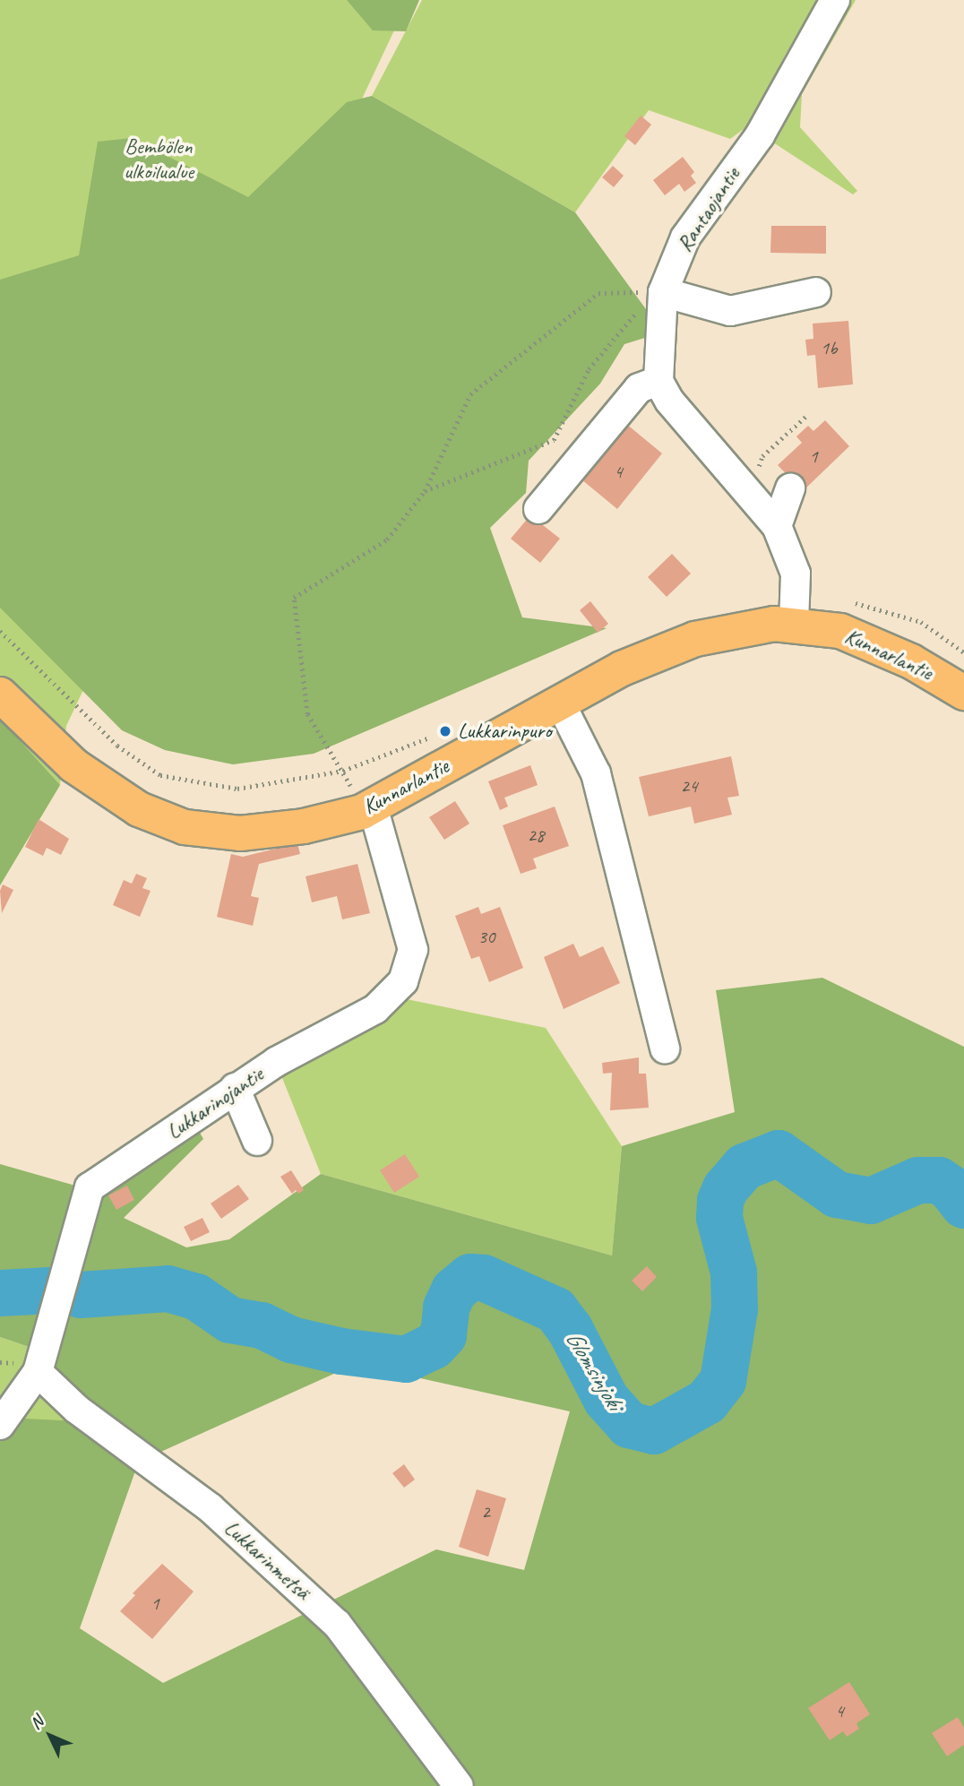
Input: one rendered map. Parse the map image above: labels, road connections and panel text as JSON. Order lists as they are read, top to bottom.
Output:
{
  "streets": {
    "main road": ["Kunnarlantie"],
    "street": ["Rantaojantie", "Lukkarinojantie", "Lukkarinmetsä"]
  },
  "crossings": [
    ["Kunnarlantie", "Lukkarinojantie"],
    ["Lukkarinojantie", "Lukkarinmetsä"]
  ],
  "water": ["Glomsinjoki"],
  "parks": ["Bembölen ulkoilualue"],
  "places": ["Lukkarinpuro"],
  "house_numbers": [
    "1b",
    "1",
    "4",
    "24",
    "28",
    "30",
    "2",
    "1",
    "4"
  ],
  "north": "top left"
}
